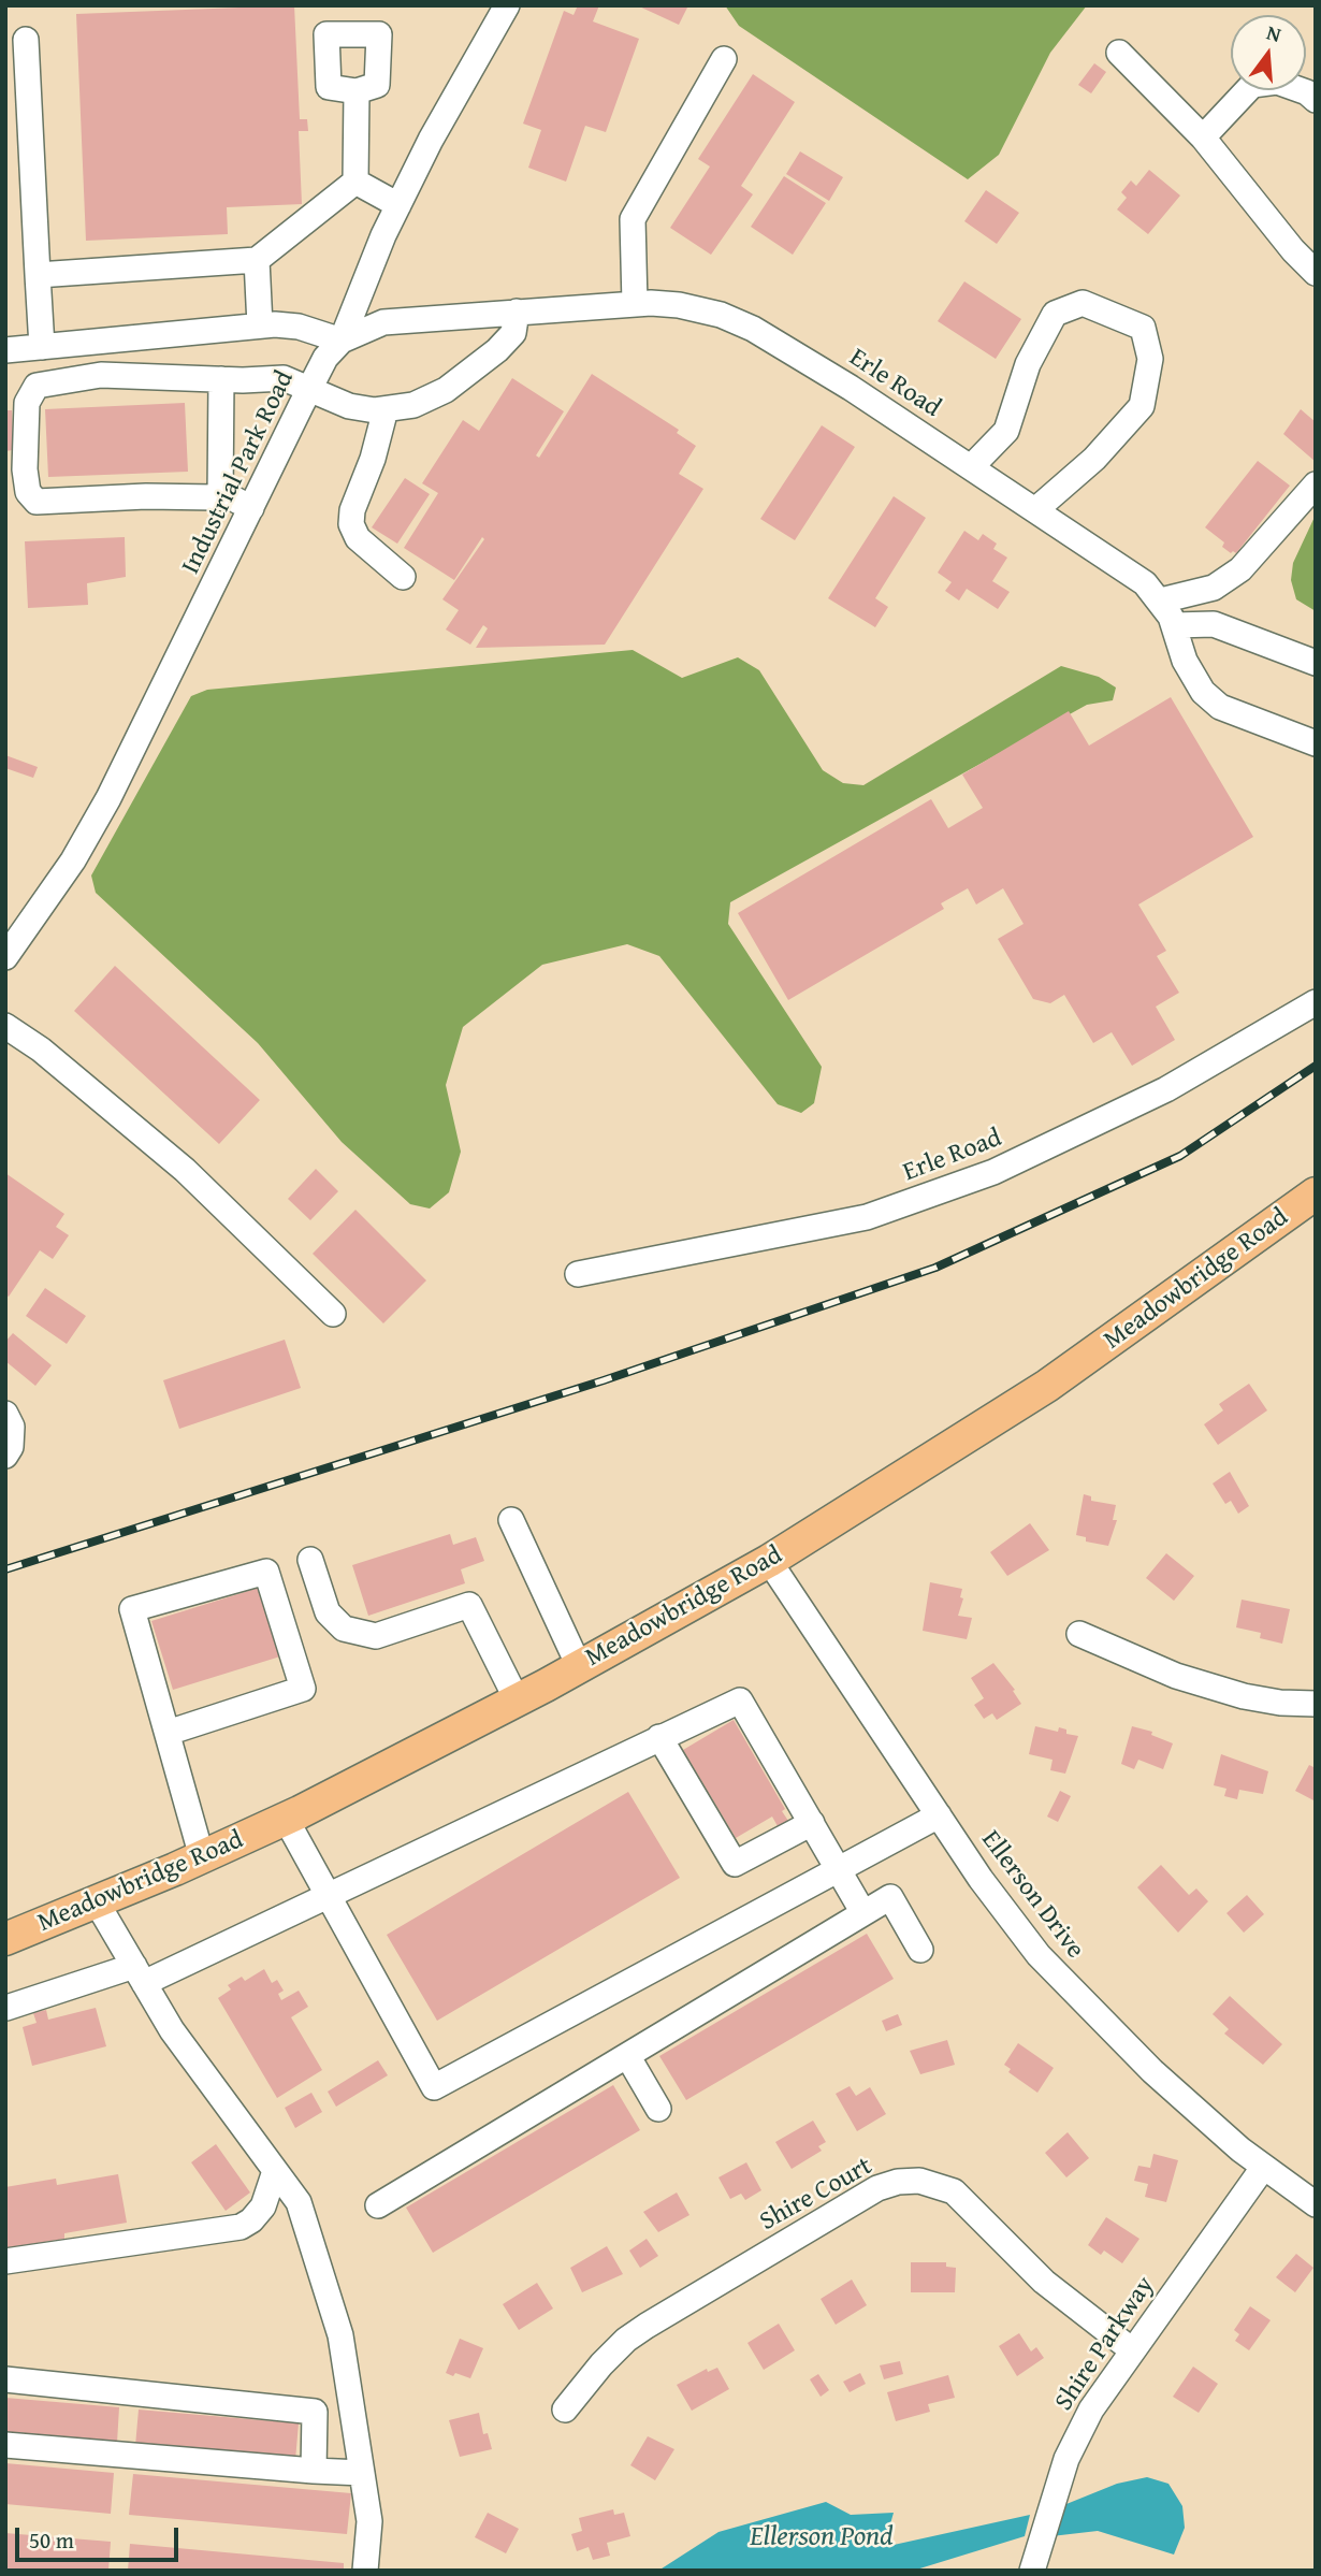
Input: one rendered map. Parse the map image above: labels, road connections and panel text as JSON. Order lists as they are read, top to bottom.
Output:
{
  "streets": {
    "main road": ["Meadowbridge Road"],
    "street": [
      "Erle Road",
      "Industrial Park Road",
      "Ellerson Drive",
      "Shire Court",
      "Shire Parkway"
    ]
  },
  "crossings": [
    ["Erle Road", "Industrial Park Road"],
    ["Meadowbridge Road", "Ellerson Drive"],
    ["Ellerson Drive", "Shire Parkway"],
    ["Shire Court", "Shire Parkway"]
  ],
  "water": ["Ellerson Pond"],
  "scale_bar": "50 m",
  "north": "top"
}
